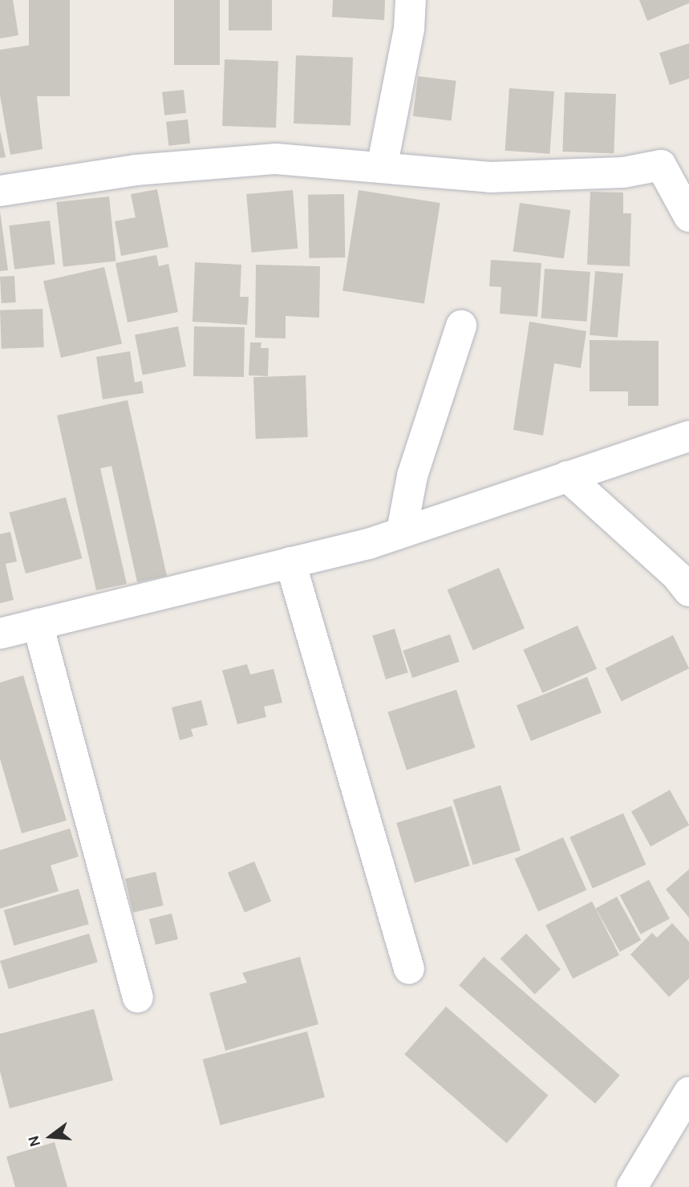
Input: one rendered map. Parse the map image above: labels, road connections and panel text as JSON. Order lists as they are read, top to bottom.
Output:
{
  "north": "left"
}
